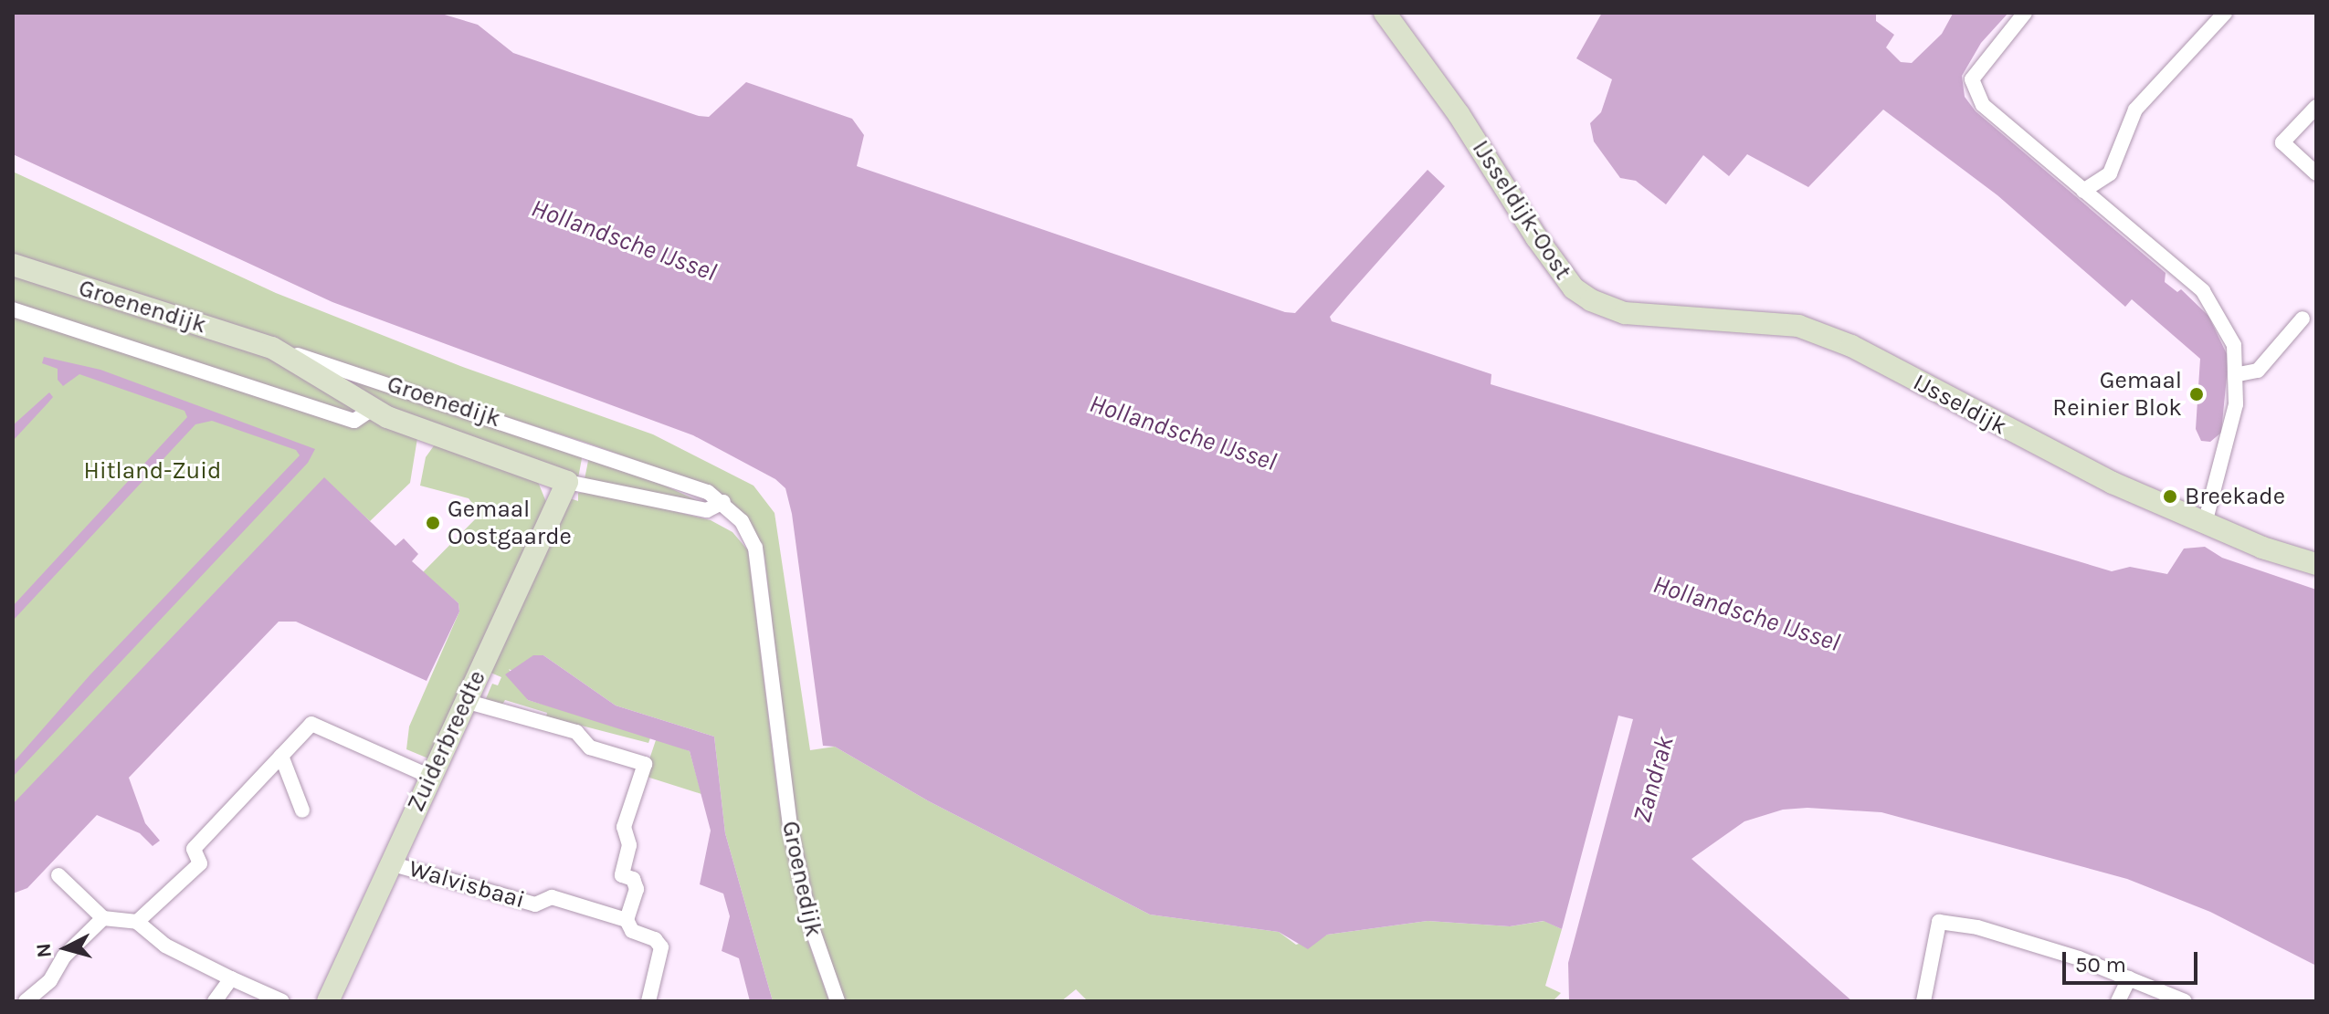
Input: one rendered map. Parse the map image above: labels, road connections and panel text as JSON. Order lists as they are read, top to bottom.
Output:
{
  "streets": {
    "street": [
      "IJsseldijk-Oost",
      "Groenendijk",
      "Groenedijk",
      "IJsseldijk",
      "Zuiderbreedte",
      "Walvisbaai"
    ]
  },
  "crossings": [
    ["IJsseldijk-Oost", "IJsseldijk"],
    ["Groenendijk", "Groenedijk"],
    ["Groenedijk", "Zuiderbreedte"],
    ["Zuiderbreedte", "Walvisbaai"]
  ],
  "water": ["Hollandsche IJssel", "Zandrak"],
  "parks": ["Hitland-Zuid"],
  "places": ["Gemaal Reinier Blok", "Breekade", "Gemaal Oostgaarde"],
  "scale_bar": "50 m",
  "north": "left"
}
